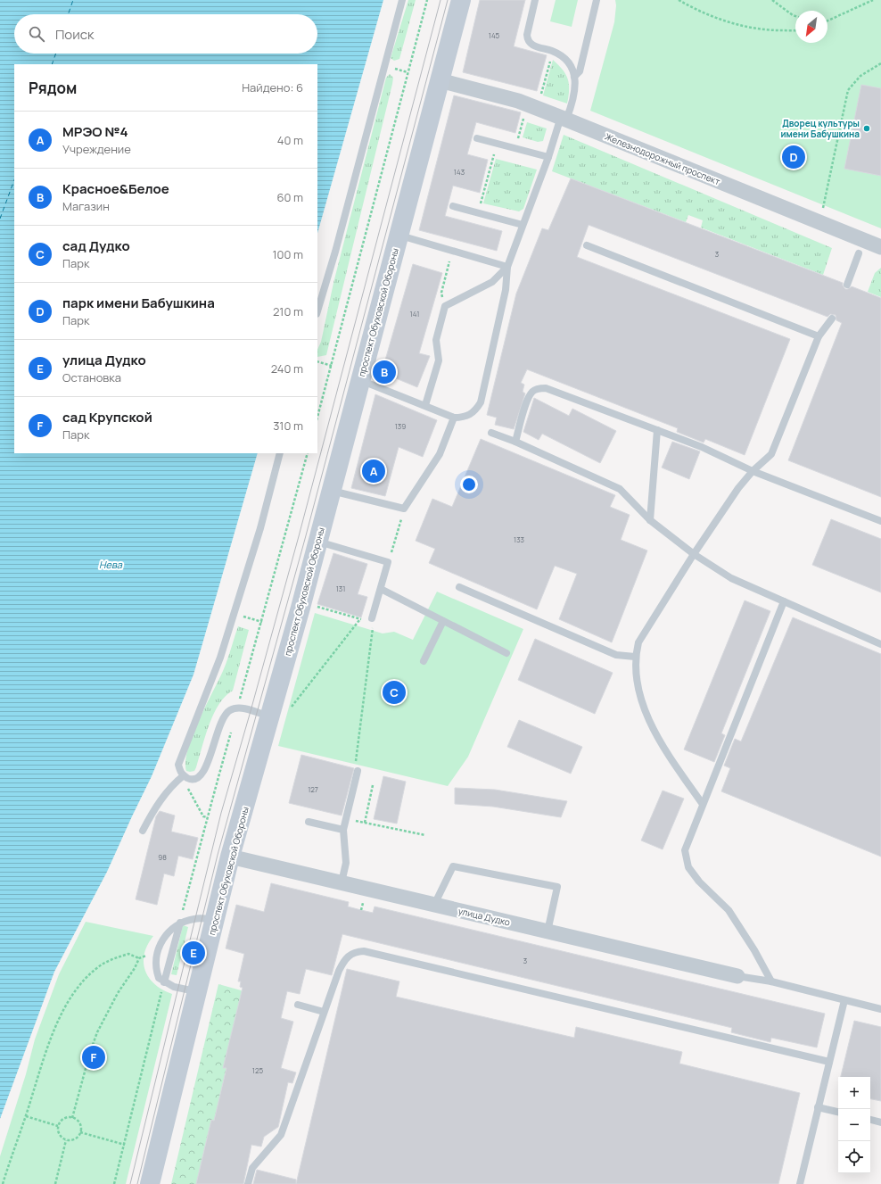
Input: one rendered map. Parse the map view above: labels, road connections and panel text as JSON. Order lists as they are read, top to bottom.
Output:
{
  "streets": {
    "main road": ["проспект Обуховской Обороны"],
    "street": ["Железнодорожный проспект", "улица Дудко"]
  },
  "crossings": [
    ["Железнодорожный проспект", "проспект Обуховской Обороны"],
    ["проспект Обуховской Обороны", "улица Дудко"]
  ],
  "water": ["Нева"],
  "places": ["Дворец культуры имени Бабушкина"],
  "house_numbers": [
    "145",
    "143",
    "3",
    "141",
    "139",
    "133",
    "131",
    "127",
    "98",
    "3",
    "125"
  ],
  "north": "bottom left",
  "page": {
    "search": "Поиск",
    "heading": ["Рядом", "Найдено: 6"],
    "list": [
      {
        "mark": "A",
        "name": "МРЭО №4",
        "note": "Учреждение",
        "value": "40 m"
      },
      {
        "mark": "B",
        "name": "Красное&Белое",
        "note": "Магазин",
        "value": "60 m"
      },
      {
        "mark": "C",
        "name": "сад Дудко",
        "note": "Парк",
        "value": "100 m"
      },
      {
        "mark": "D",
        "name": "парк имени Бабушкина",
        "note": "Парк",
        "value": "210 m"
      },
      {
        "mark": "E",
        "name": "улица Дудко",
        "note": "Остановка",
        "value": "240 m"
      },
      {
        "mark": "F",
        "name": "сад Крупской",
        "note": "Парк",
        "value": "310 m"
      }
    ],
    "pins": [
      "D",
      "B",
      "A",
      "C",
      "E",
      "F"
    ],
    "map_buttons": ["+", "−"]
  }
}
